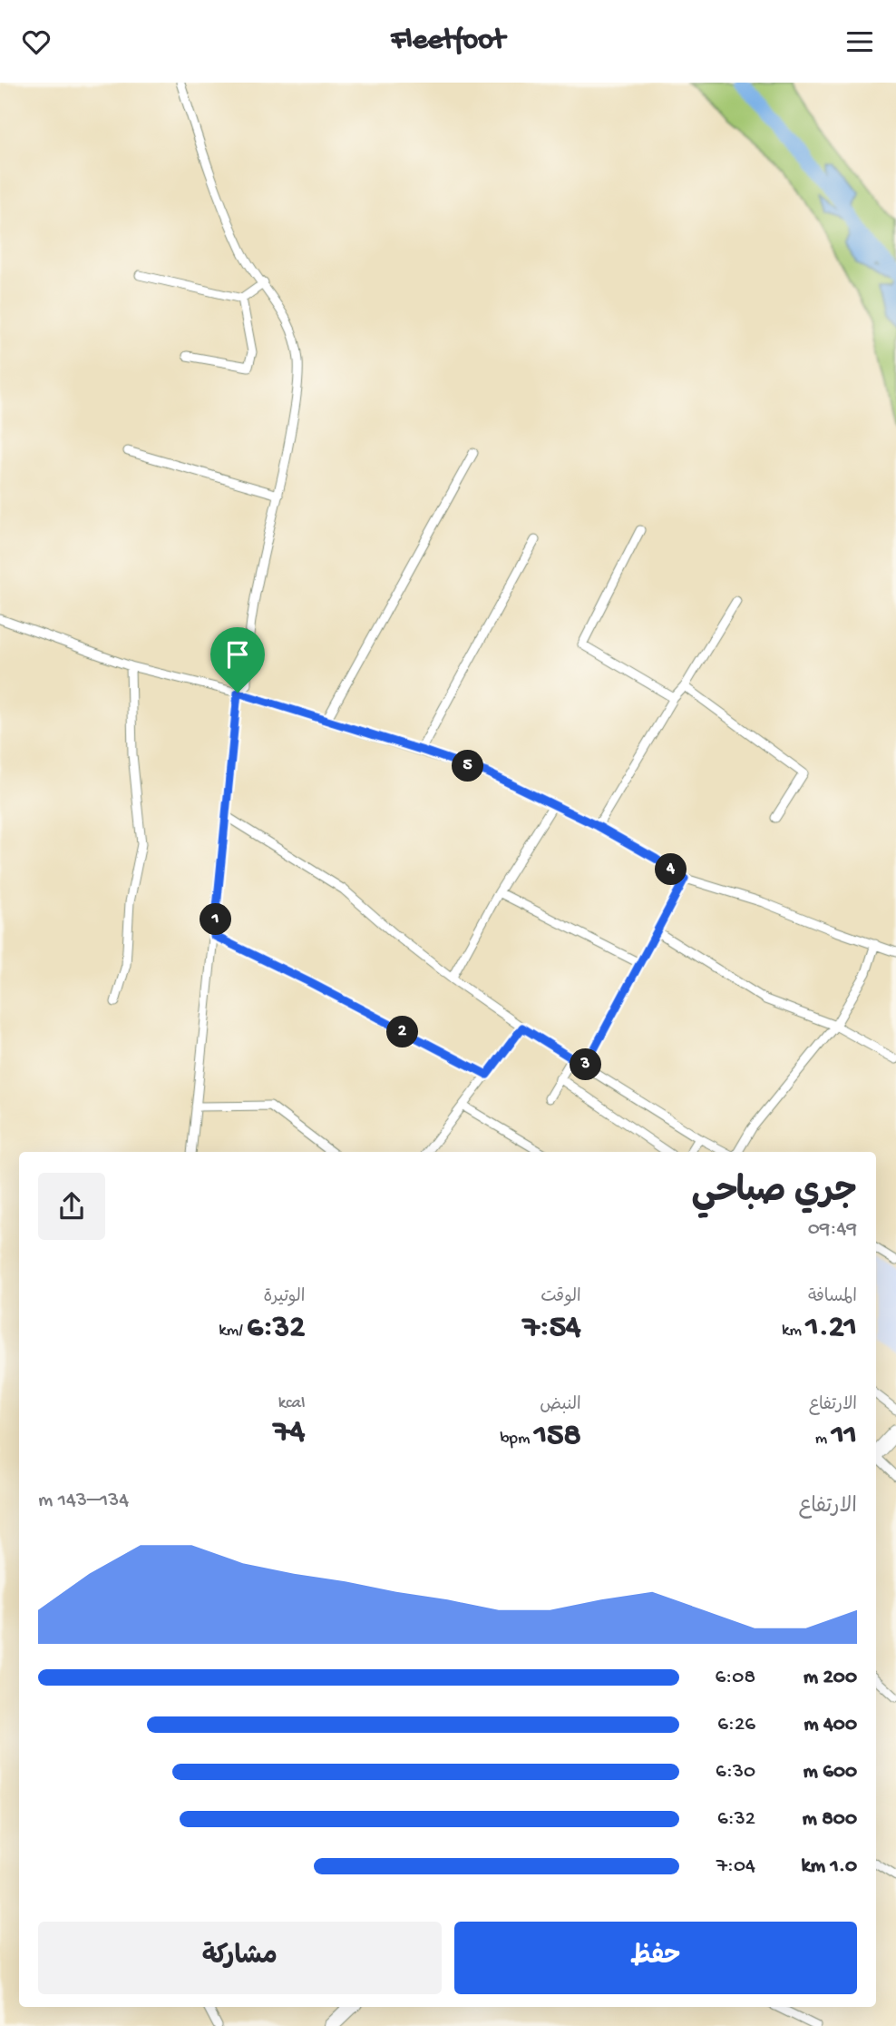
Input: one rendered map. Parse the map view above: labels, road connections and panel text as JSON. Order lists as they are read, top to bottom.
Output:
{
  "page": {
    "header": "Fleetfoot",
    "pins": [
      "5",
      "4",
      "1",
      "2",
      "3"
    ],
    "heading": ["جري صباحي", "09:49"],
    "stats": [
      ["المسافة", "1.21 km"],
      ["الوقت", "7:54"],
      ["الوتيرة", "6:32 /km"],
      ["الارتفاع", "11 m"],
      ["النبض", "158 bpm"],
      ["kcal", "74"]
    ],
    "chart": ["الارتفاع", "134–143 m"],
    "list": [
      {
        "name": "200 m",
        "note": "6:08"
      },
      {
        "name": "400 m",
        "note": "6:26"
      },
      {
        "name": "600 m",
        "note": "6:30"
      },
      {
        "name": "800 m",
        "note": "6:32"
      },
      {
        "name": "1.0 km",
        "note": "7:04"
      }
    ],
    "buttons": ["حفظ", "مشاركة"]
  }
}
